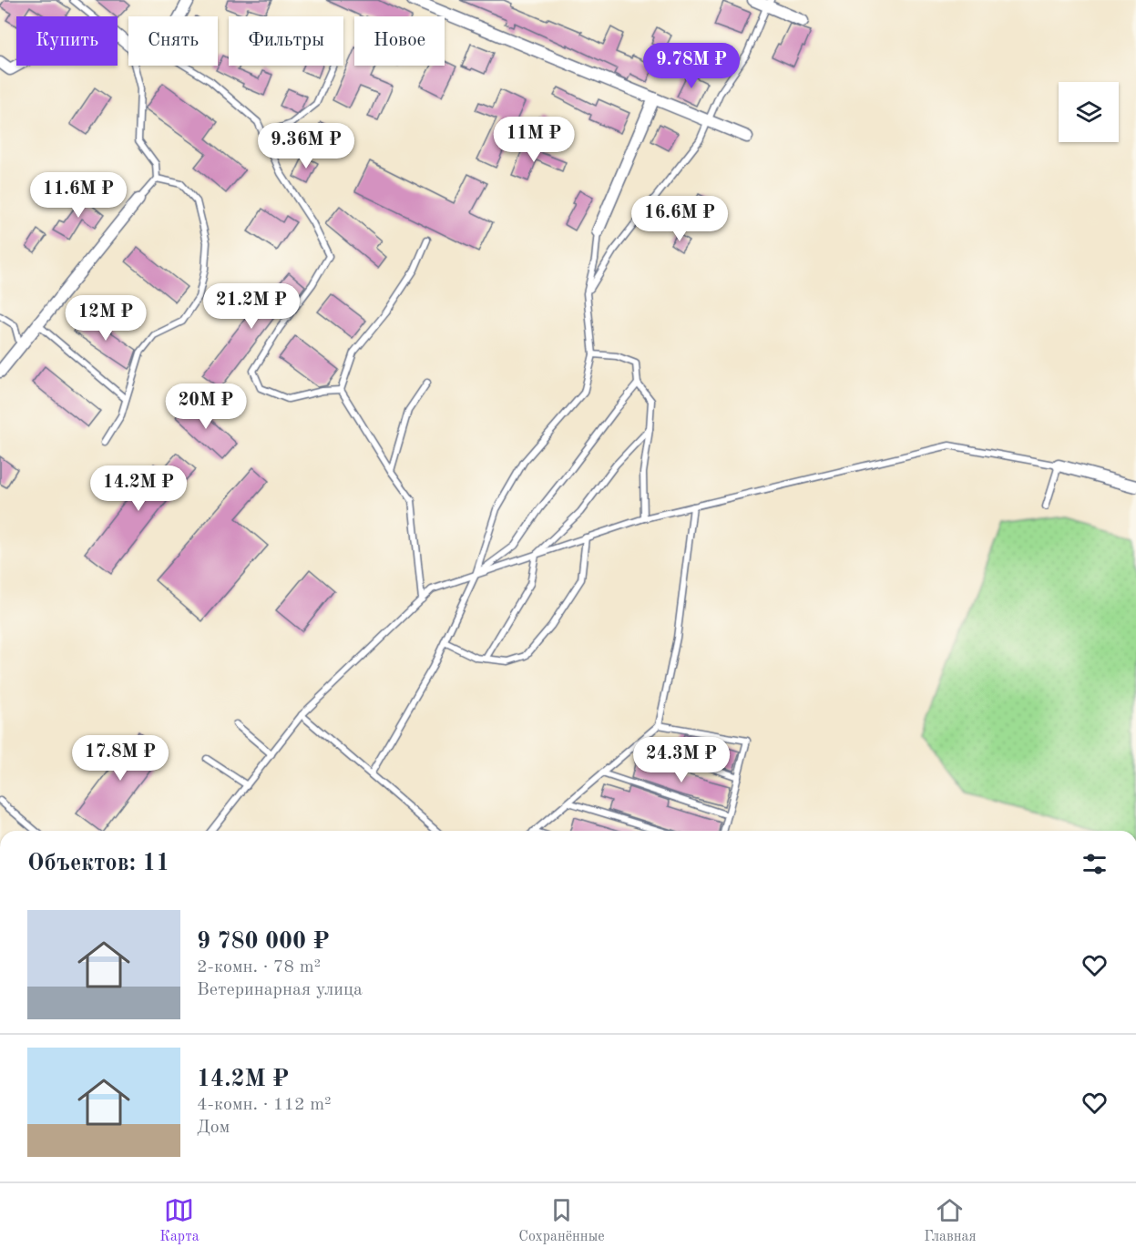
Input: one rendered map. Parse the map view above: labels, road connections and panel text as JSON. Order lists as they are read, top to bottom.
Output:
{
  "page": {
    "chip": [
      "Купить",
      "Снять",
      "Фильтры",
      "Новое"
    ],
    "price": [
      "9.78M ₽",
      "11M ₽",
      "9.36M ₽",
      "11.6M ₽",
      "16.6M ₽",
      "21.2M ₽",
      "12M ₽",
      "20M ₽",
      "14.2M ₽",
      "17.8M ₽",
      "24.3M ₽"
    ],
    "heading": "Объектов: 11",
    "list": [
      {
        "name": "9 780 000 ₽",
        "note": "2-комн. · 78 m² · Ветеринарная улица"
      },
      {
        "name": "14.2M ₽",
        "note": "4-комн. · 112 m² · Дом"
      }
    ],
    "tabs": ["Карта", "Сохранённые", "Главная"]
  }
}
